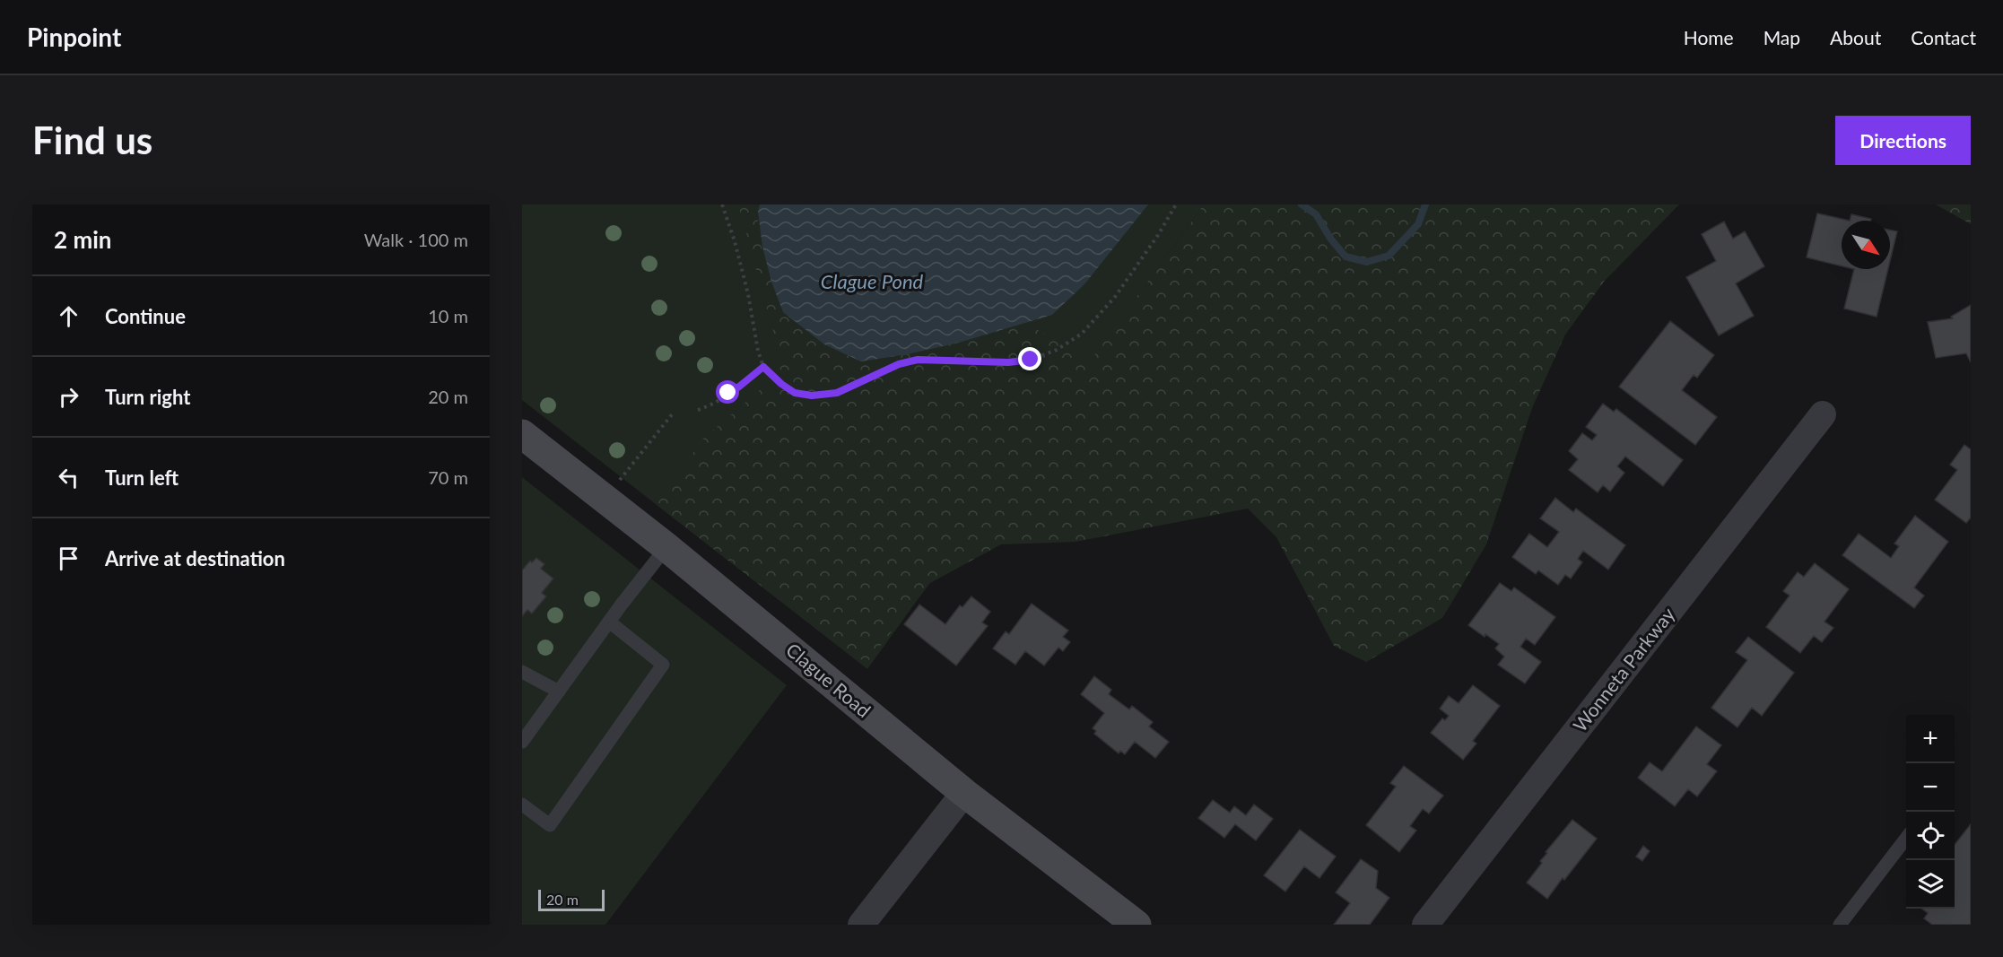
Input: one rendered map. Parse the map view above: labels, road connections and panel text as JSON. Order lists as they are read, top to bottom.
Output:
{
  "streets": {
    "main road": ["Clague Road"],
    "street": ["Wonneta Parkway"]
  },
  "water": ["Clague Pond"],
  "scale_bar": "20 m",
  "north": "bottom right",
  "page": {
    "header": "Pinpoint",
    "nav": [
      "Home",
      "Map",
      "About",
      "Contact"
    ],
    "buttons": "Directions",
    "title": "Find us",
    "heading": ["2 min", "Walk · 100 m"],
    "list": [
      ["Continue", "10 m"],
      ["Turn right", "20 m"],
      ["Turn left", "70 m"],
      "Arrive at destination"
    ],
    "map_buttons": ["+", "−"],
    "scale": "20 m"
  }
}
